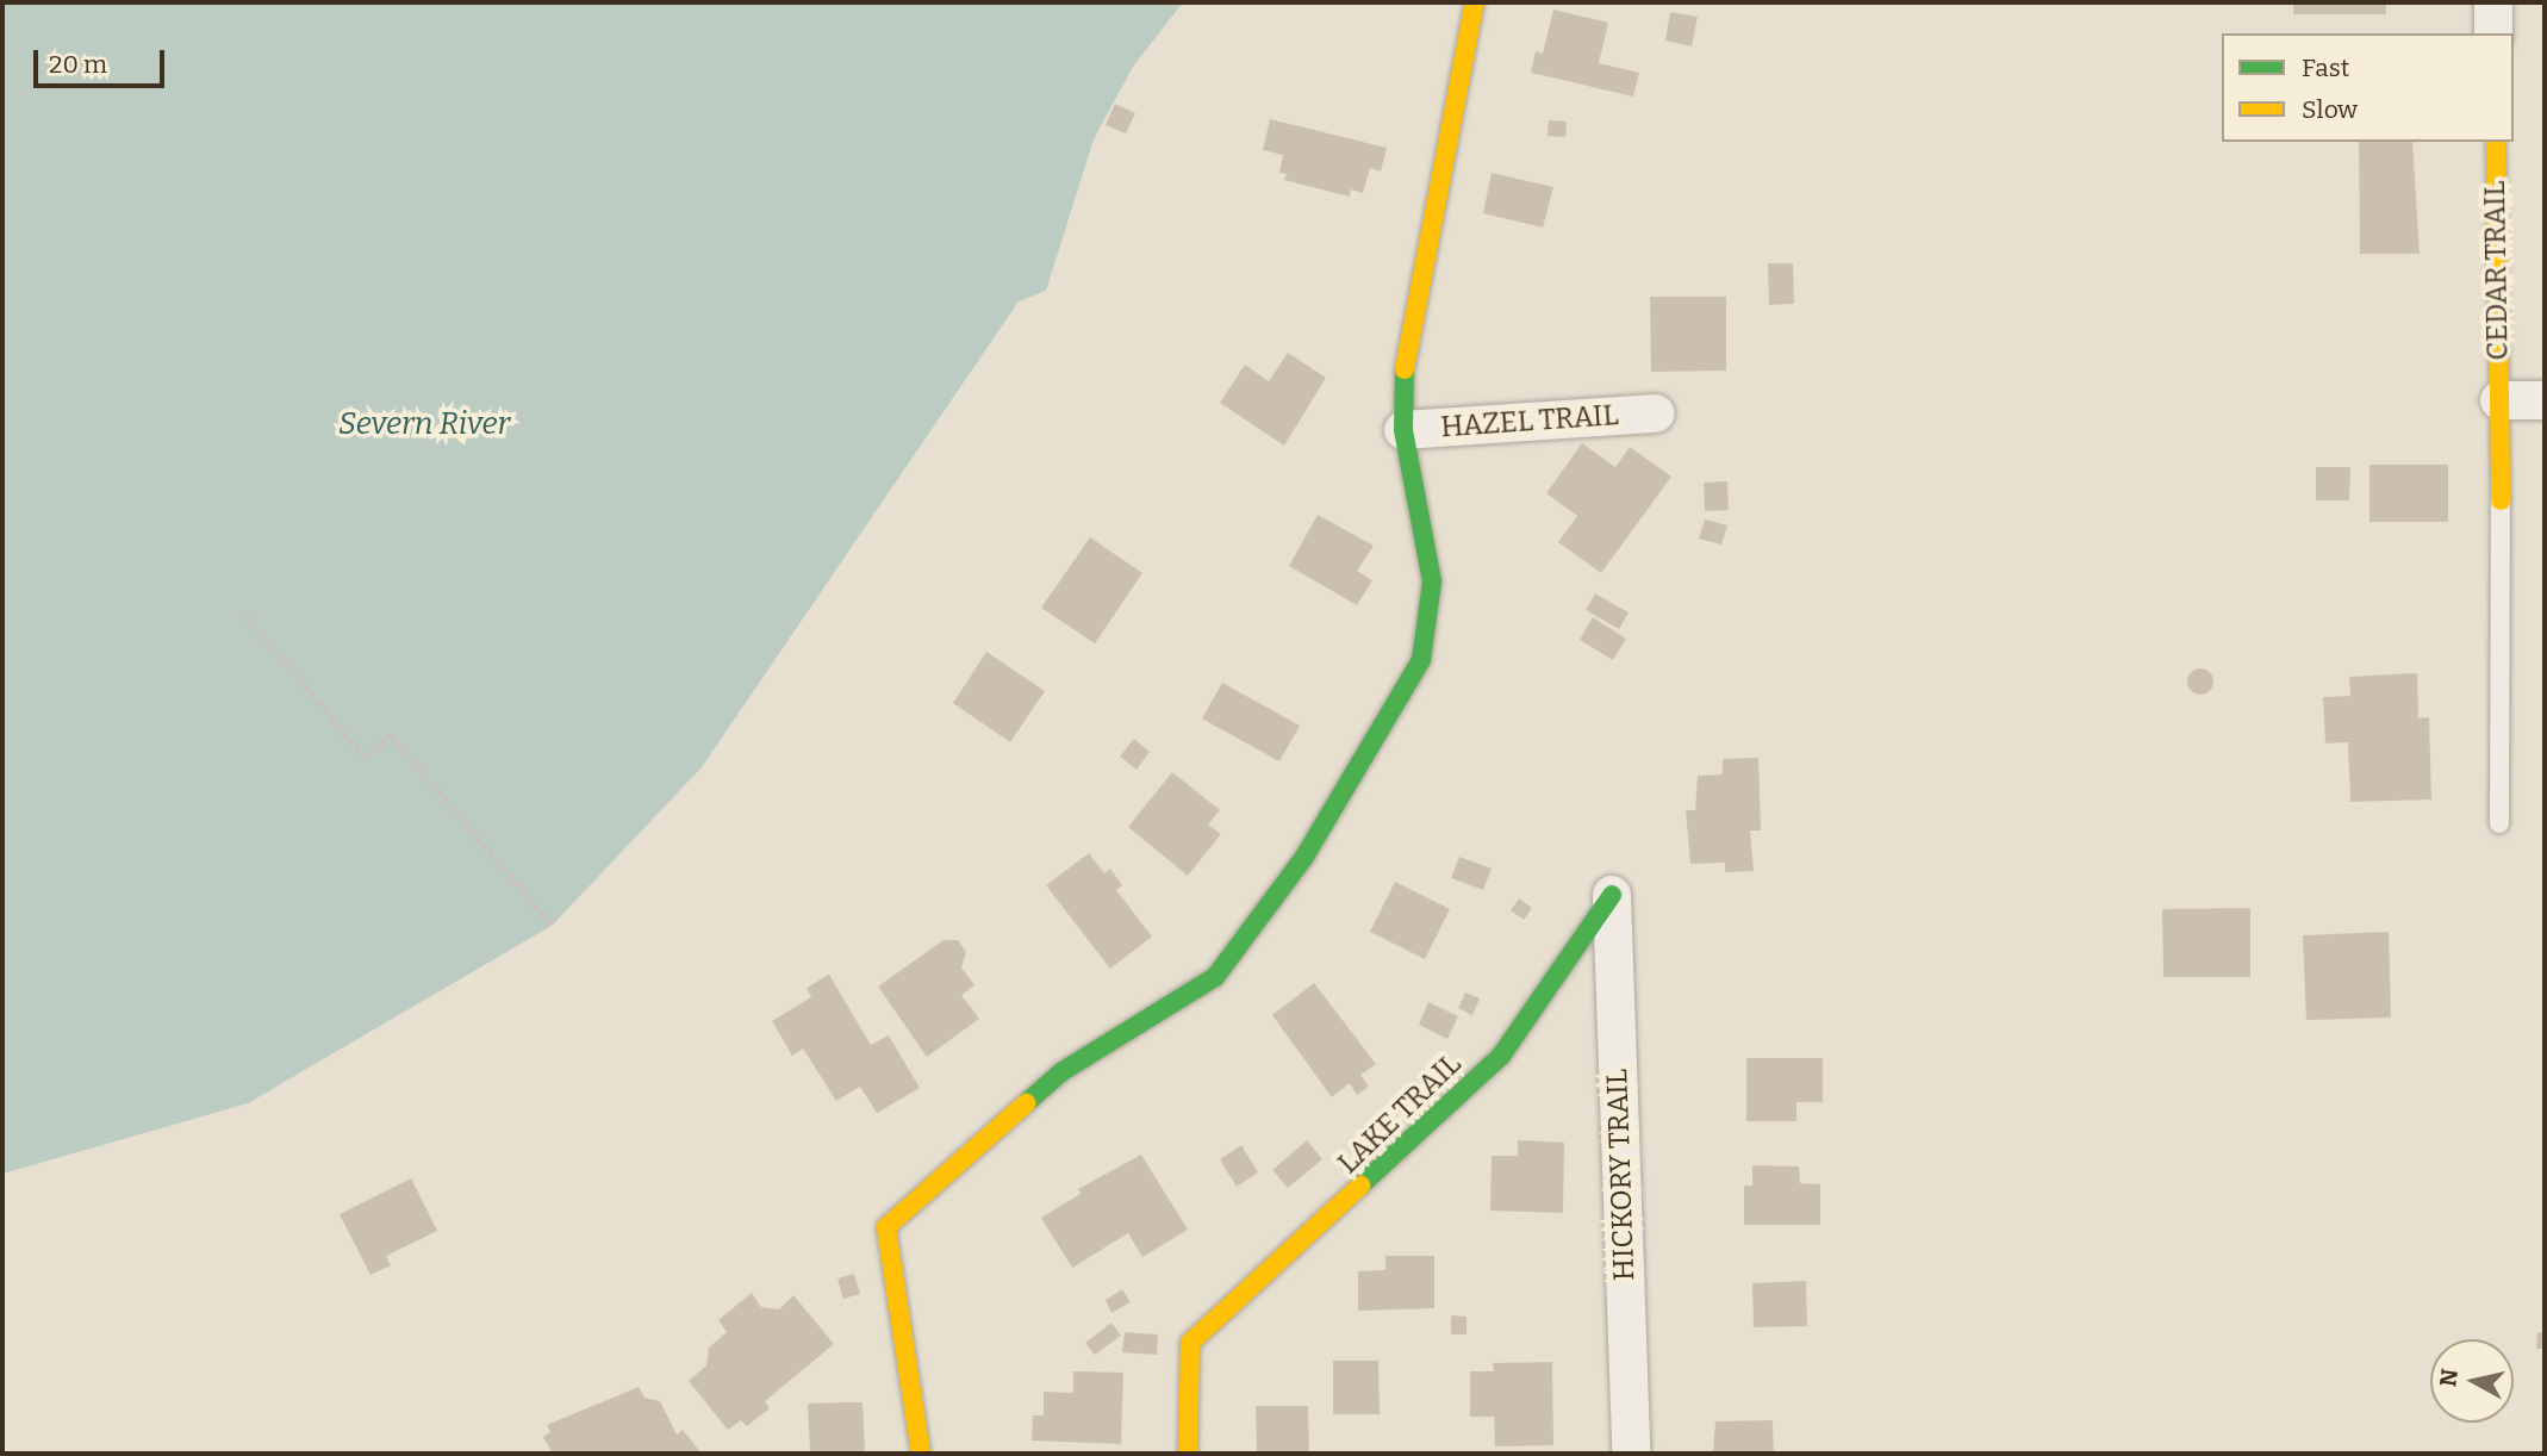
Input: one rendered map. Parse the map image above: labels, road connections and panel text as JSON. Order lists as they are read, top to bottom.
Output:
{
  "streets": {
    "street": [
      "CEDAR TRAIL",
      "HAZEL TRAIL",
      "LAKE TRAIL",
      "HICKORY TRAIL"
    ]
  },
  "crossings": [
    ["LAKE TRAIL", "HICKORY TRAIL"]
  ],
  "water": ["Severn River"],
  "legend": ["Fast", "Slow"],
  "scale_bar": "20 m",
  "north": "left"
}
